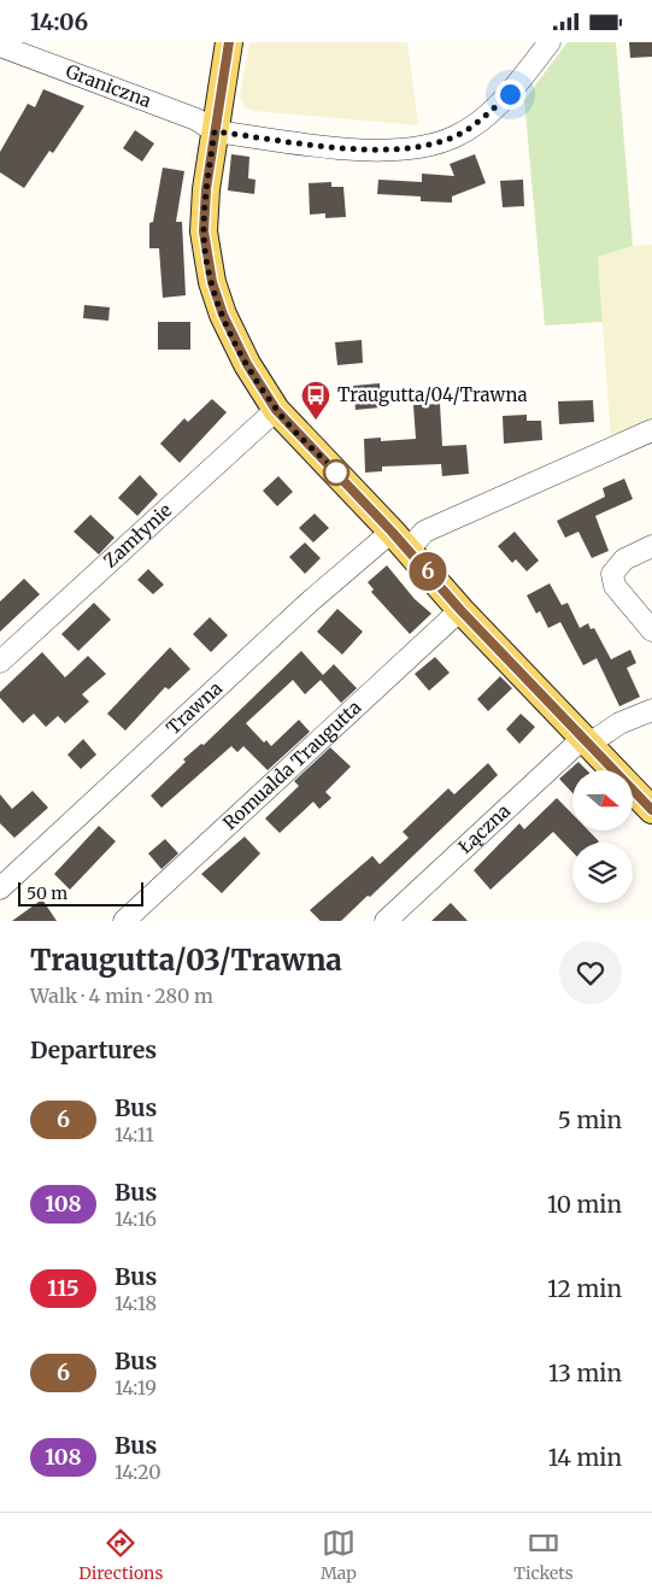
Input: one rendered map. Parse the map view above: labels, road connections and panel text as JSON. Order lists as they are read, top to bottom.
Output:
{
  "streets": {
    "street": [
      "Graniczna",
      "Zamłynie",
      "Trawna",
      "Romualda Traugutta",
      "Łączna"
    ]
  },
  "places": {
    "bus stop": ["Traugutta/04/Trawna"]
  },
  "lines": ["bus line 6"],
  "scale_bar": "50 m",
  "north": "right",
  "page": {
    "status": "14:06",
    "on_map": "6",
    "scale": "50 m",
    "heading": [
      ["Traugutta/03/Trawna", "Walk · 4 min · 280 m"],
      "Departures"
    ],
    "list": [
      {
        "mark": "6",
        "name": "Bus",
        "note": "14:11",
        "value": "5 min"
      },
      {
        "mark": "108",
        "name": "Bus",
        "note": "14:16",
        "value": "10 min"
      },
      {
        "mark": "115",
        "name": "Bus",
        "note": "14:18",
        "value": "12 min"
      },
      {
        "mark": "6",
        "name": "Bus",
        "note": "14:19",
        "value": "13 min"
      },
      {
        "mark": "108",
        "name": "Bus",
        "note": "14:20",
        "value": "14 min"
      }
    ],
    "tabs": ["Directions", "Map", "Tickets"]
  }
}
